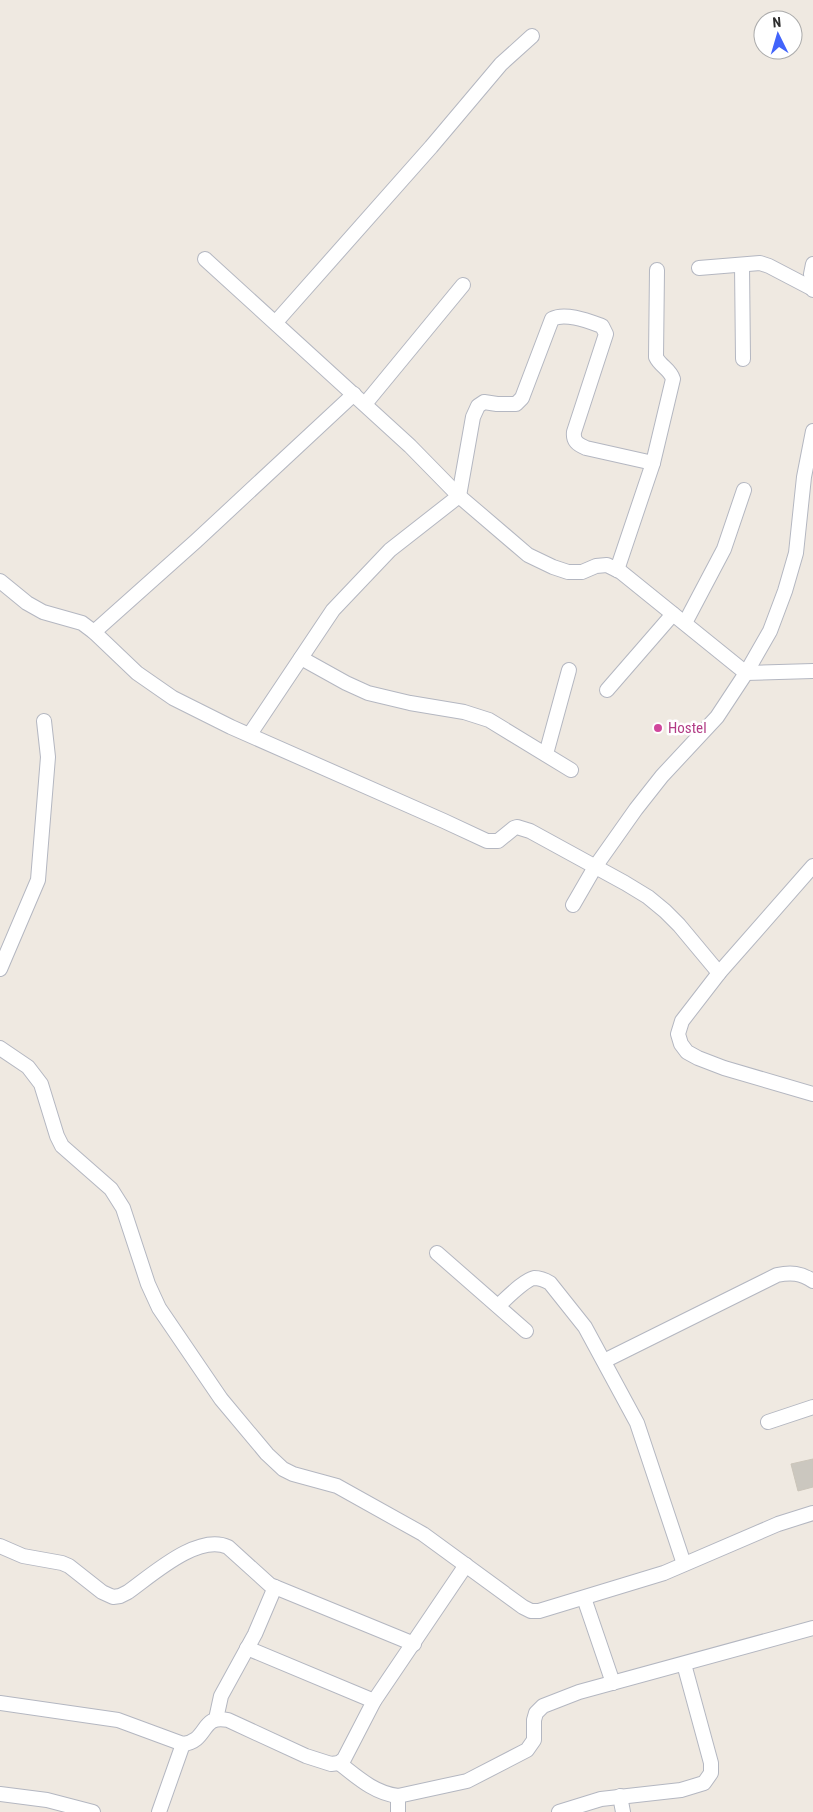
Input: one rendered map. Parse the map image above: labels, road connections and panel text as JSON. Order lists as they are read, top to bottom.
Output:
{
  "places": ["Hostel"],
  "north": "top"
}
